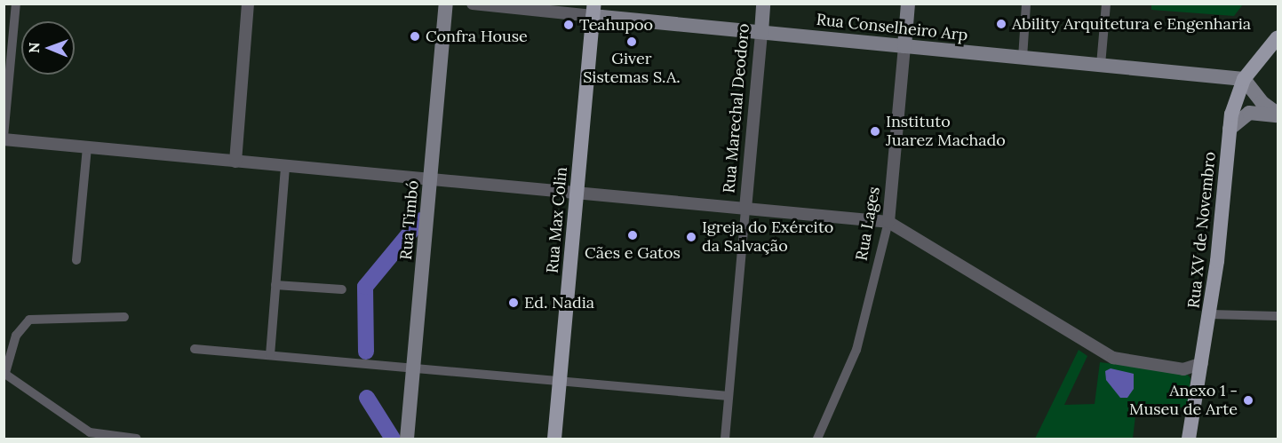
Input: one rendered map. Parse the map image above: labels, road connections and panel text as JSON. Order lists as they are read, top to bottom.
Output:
{
  "streets": {
    "main road": [
      "Rua Conselheiro Arp",
      "Rua Marechal Deodoro",
      "Rua Timbó",
      "Rua Max Colin",
      "Rua Lages",
      "Rua XV de Novembro"
    ]
  },
  "crossings": [
    ["Rua Conselheiro Arp", "Rua Marechal Deodoro"],
    ["Rua Conselheiro Arp", "Rua Max Colin"],
    ["Rua Conselheiro Arp", "Rua Lages"],
    ["Rua Conselheiro Arp", "Rua XV de Novembro"]
  ],
  "places": [
    "Ability Arquitetura e Engenharia",
    "Teahupoo",
    "Confra House",
    "Giver Sistemas S.A.",
    "Instituto Juarez Machado",
    "Cães e Gatos",
    "Igreja do Exército da Salvação",
    "Ed. Nadia",
    "Anexo 1 - Museu de Arte"
  ],
  "north": "left"
}
